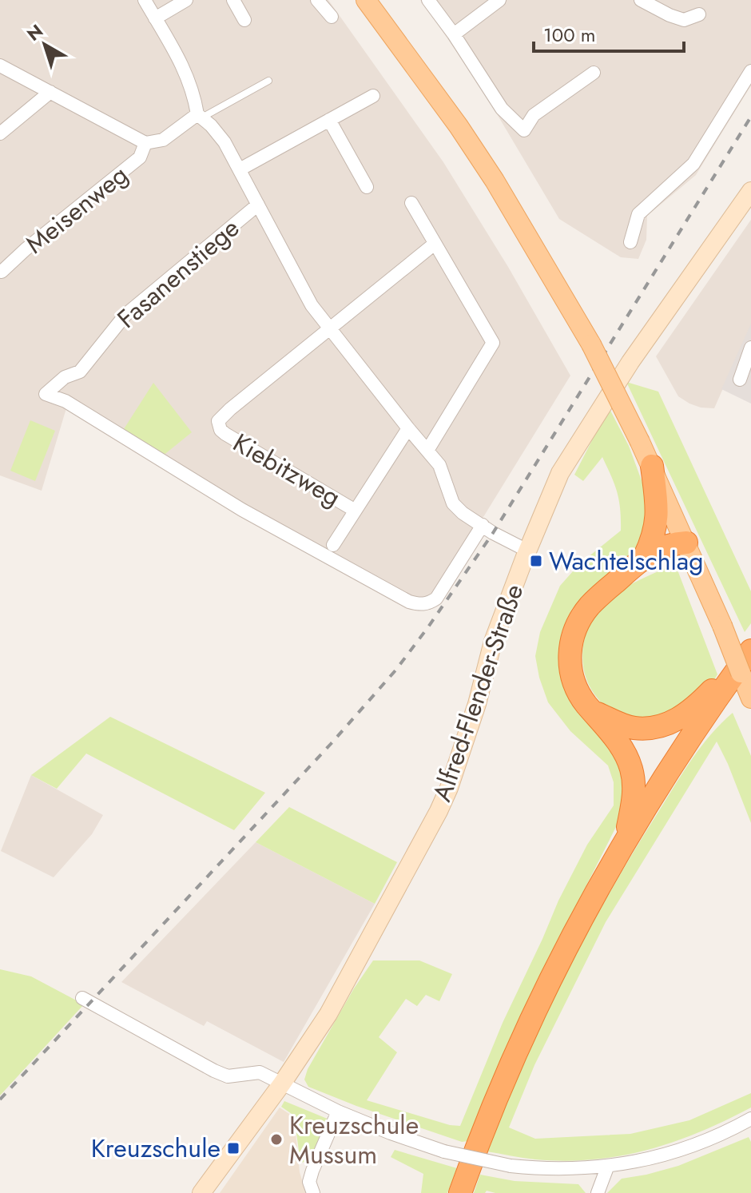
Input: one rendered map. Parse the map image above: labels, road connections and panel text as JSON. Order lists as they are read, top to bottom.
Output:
{
  "streets": {
    "street": [
      "Meisenweg",
      "Fasanenstiege",
      "Kiebitzweg",
      "Alfred-Flender-Straße"
    ]
  },
  "places": {
    "transit": ["Wachtelschlag", "Kreuzschule"],
    "other": ["Kreuzschule Mussum"]
  },
  "scale_bar": "100 m",
  "north": "top left"
}
